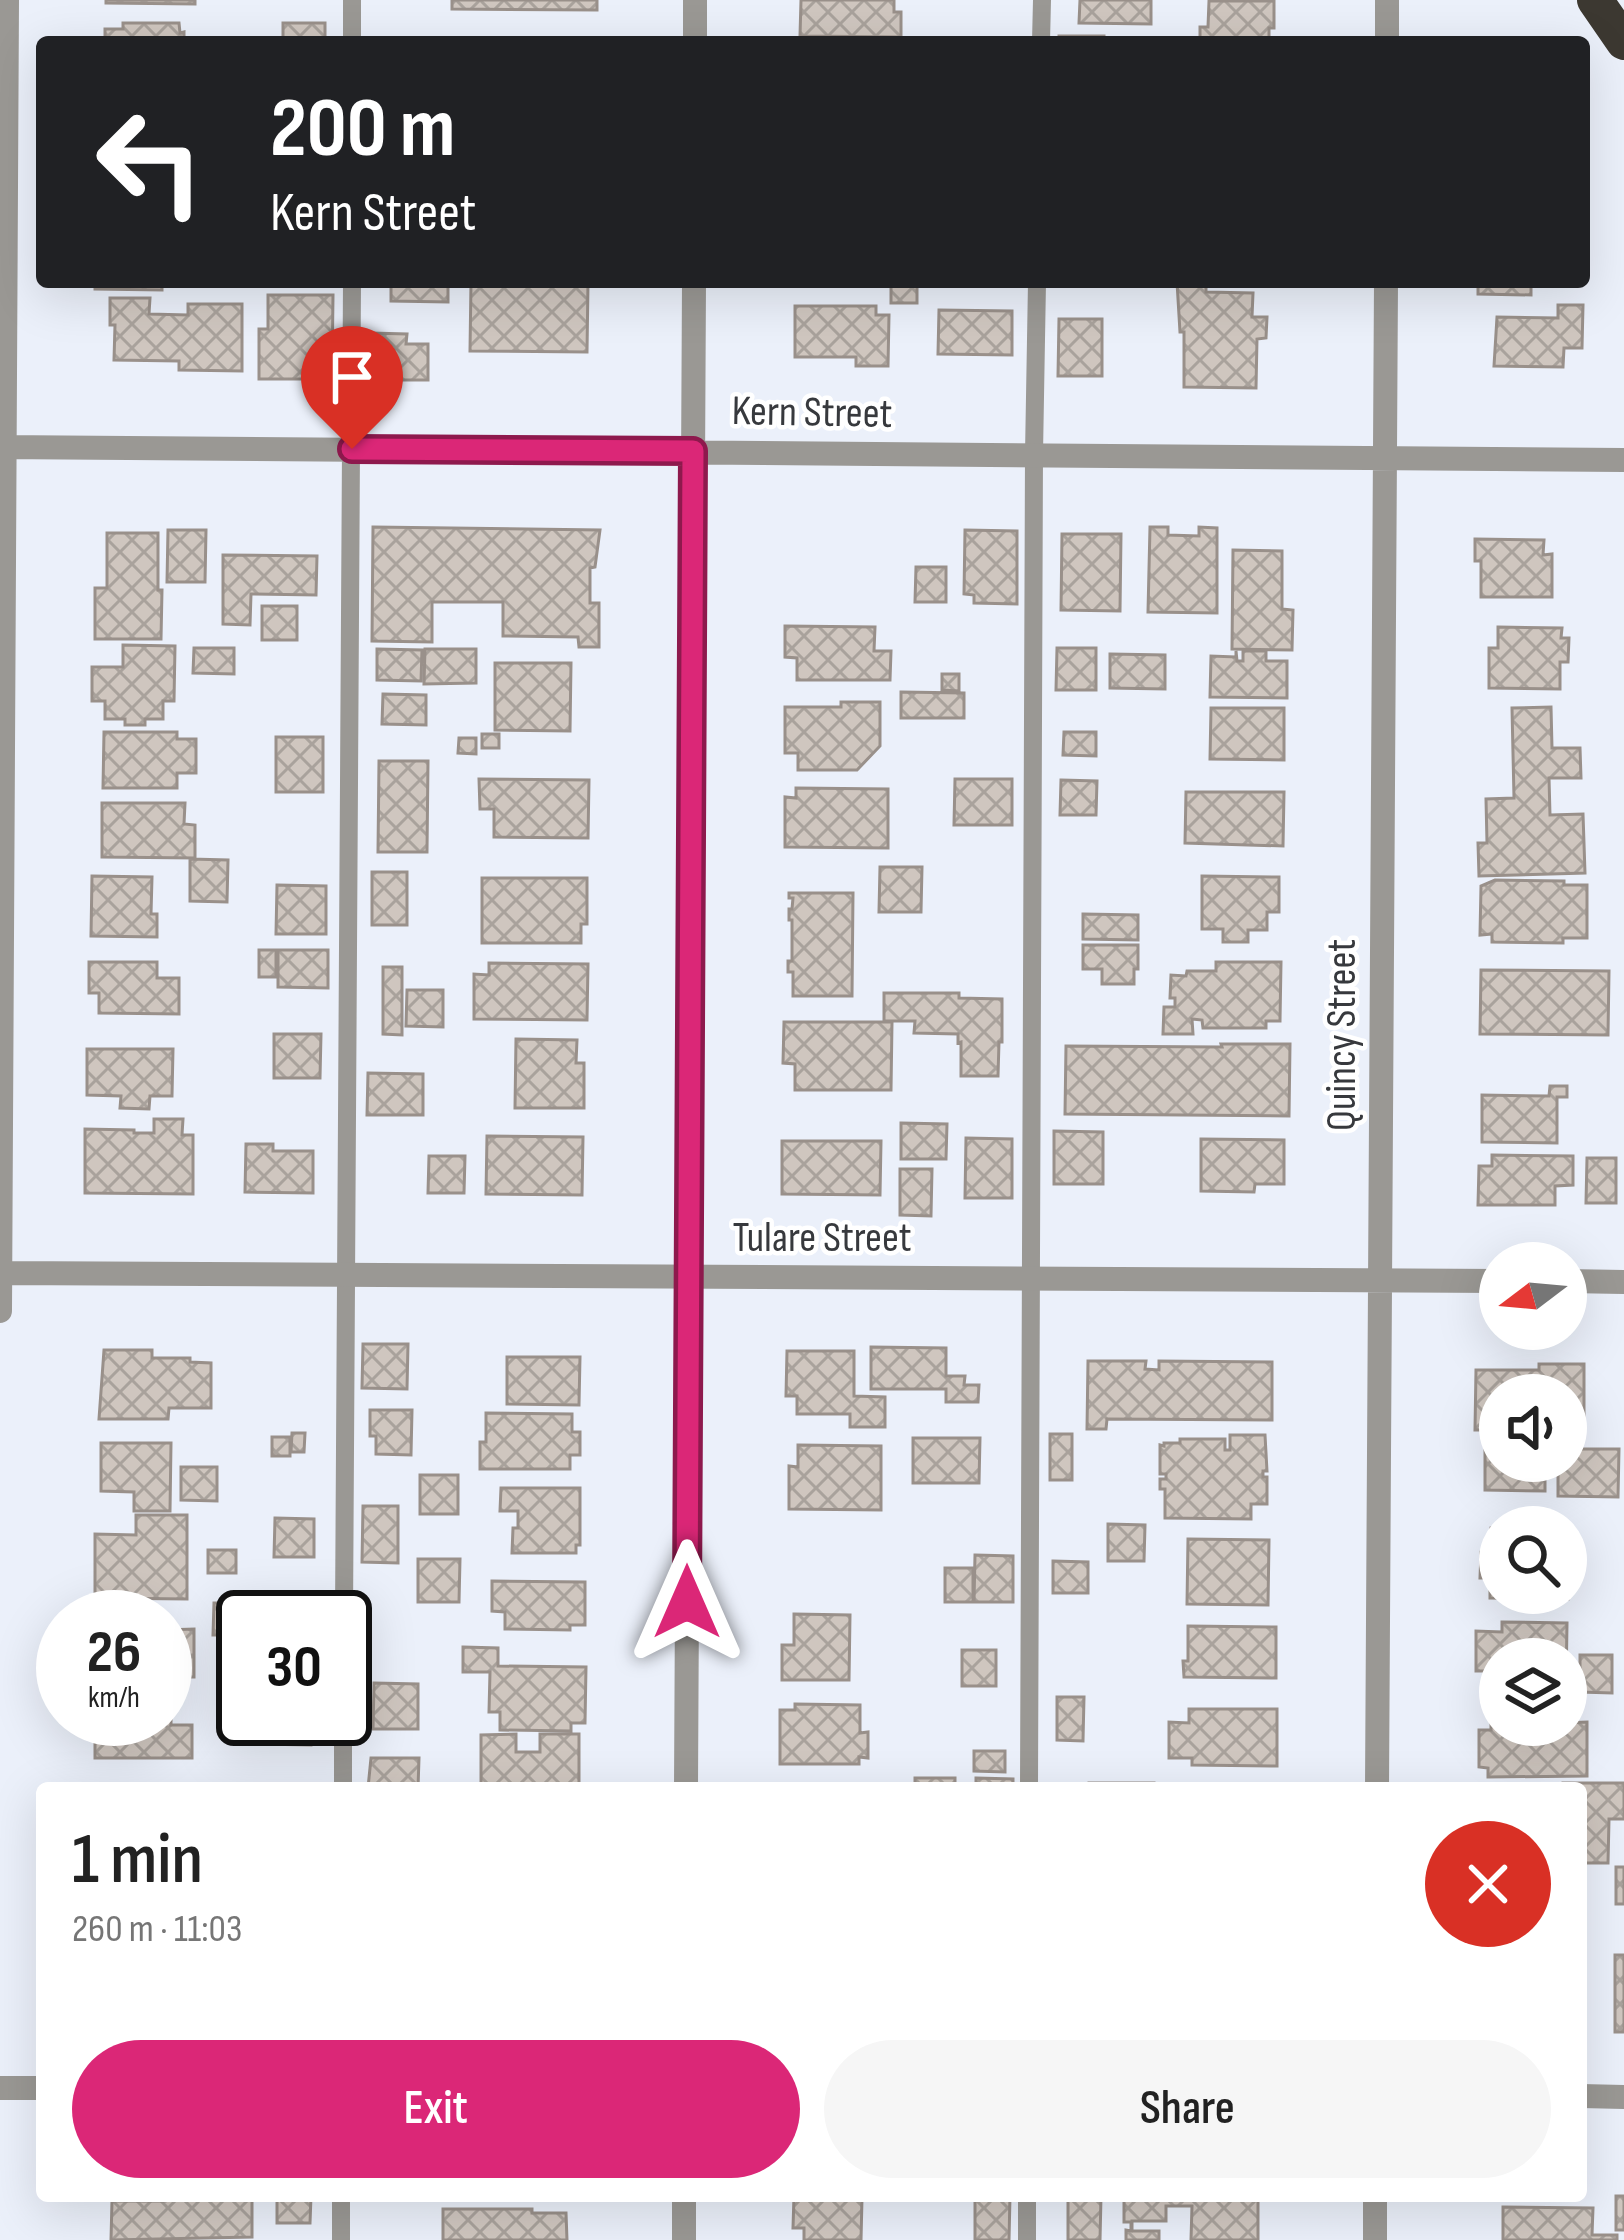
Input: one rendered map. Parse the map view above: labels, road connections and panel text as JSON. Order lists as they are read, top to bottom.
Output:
{
  "streets": {
    "street": ["Kern Street", "Quincy Street", "Tulare Street"]
  },
  "crossings": [
    ["Kern Street", "Quincy Street"],
    ["Quincy Street", "Tulare Street"]
  ],
  "north": "left",
  "page": {
    "turn": ["200 m", "Kern Street"],
    "speed": "26 km/h",
    "limit": "30",
    "heading": ["1 min", "260 m · 11:03"],
    "buttons": ["Exit", "Share"]
  }
}
